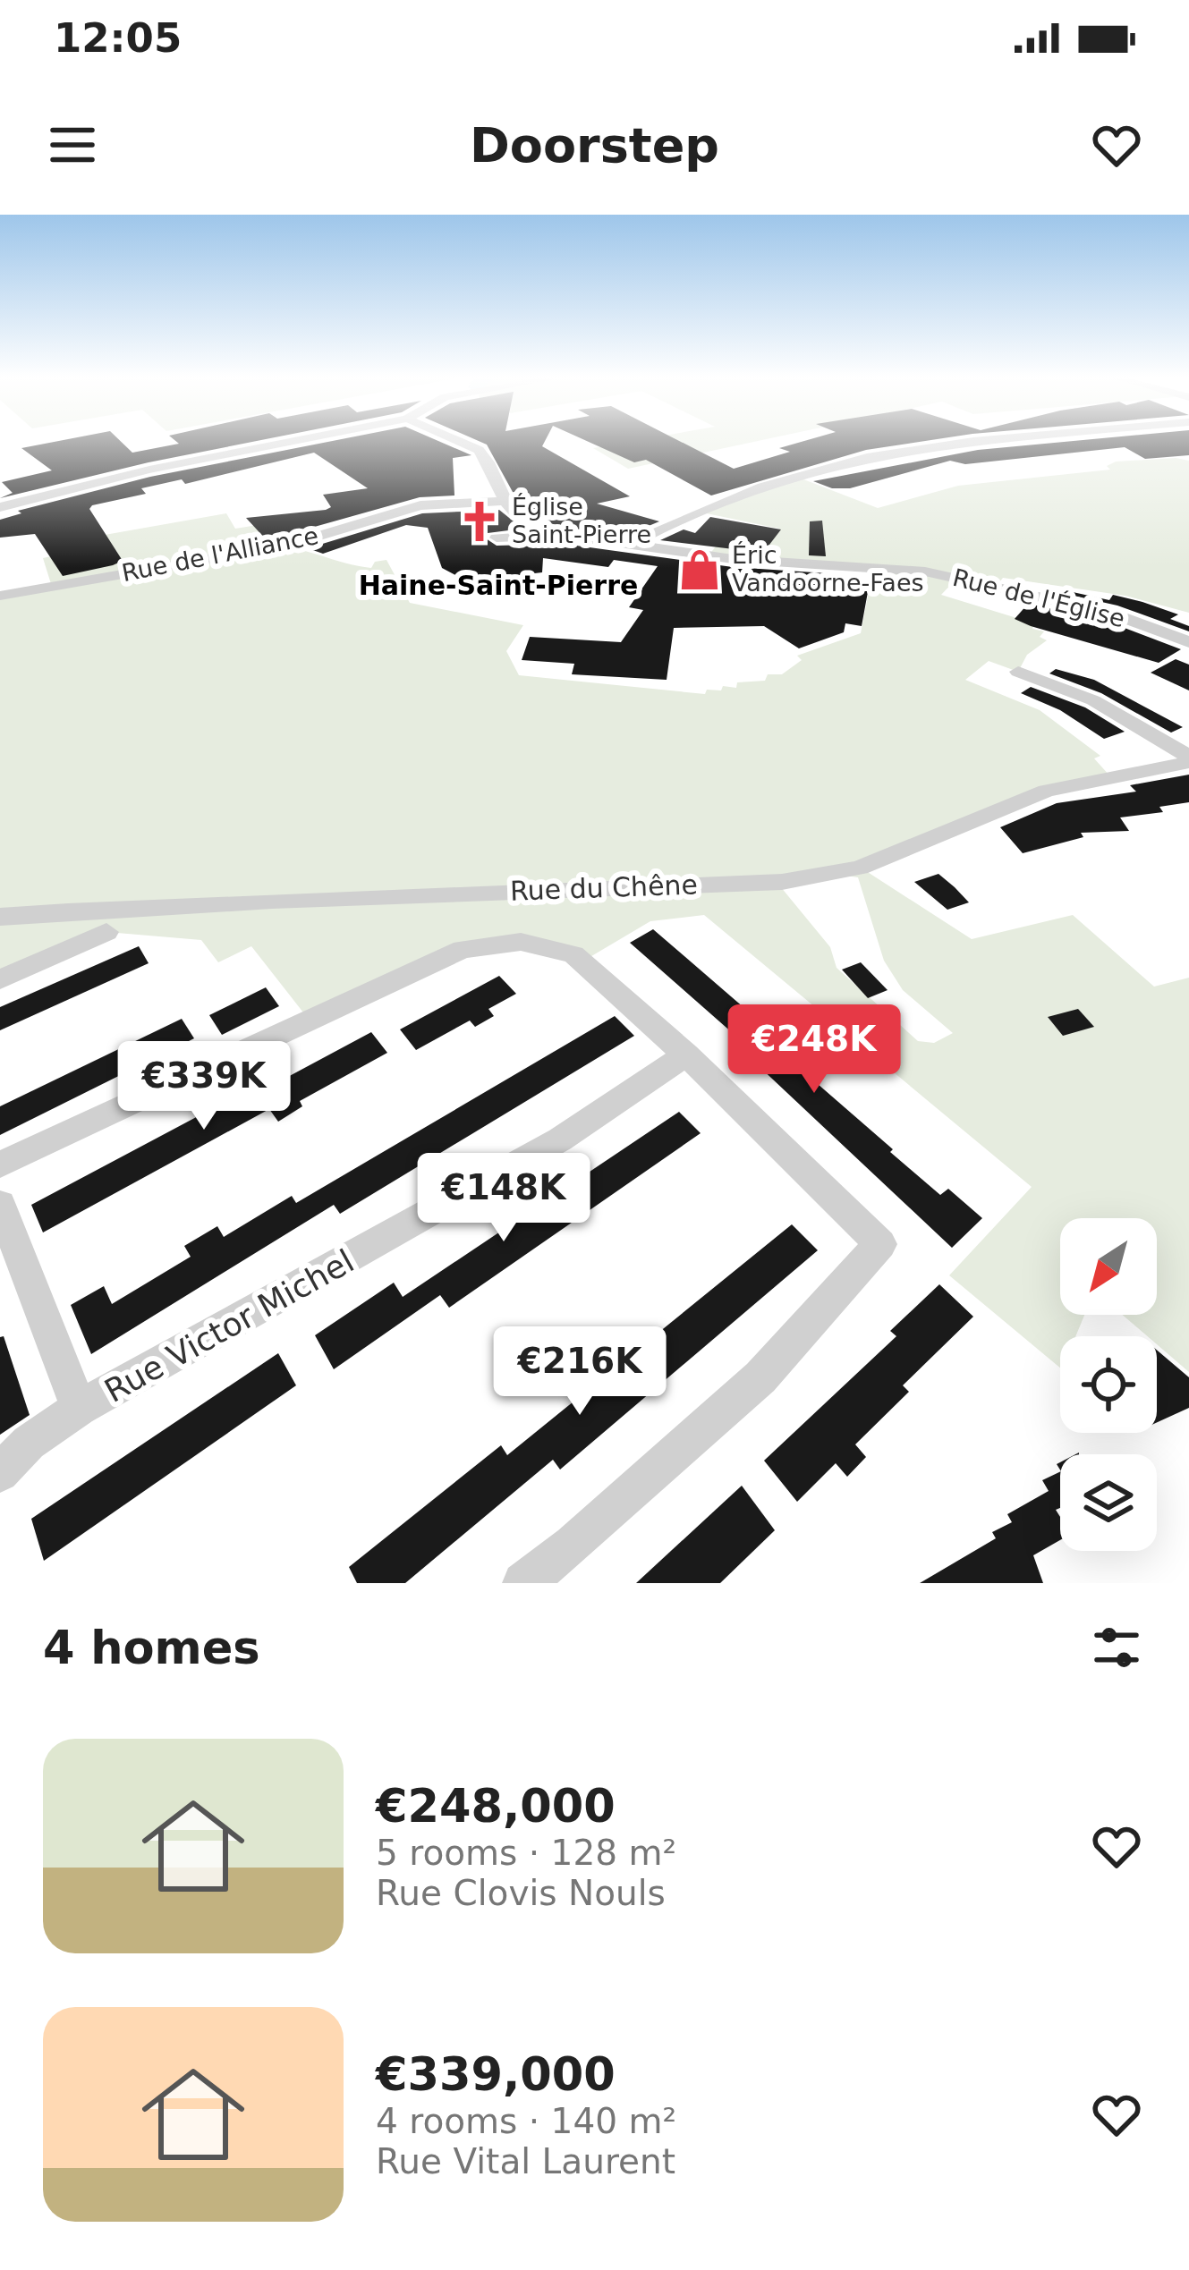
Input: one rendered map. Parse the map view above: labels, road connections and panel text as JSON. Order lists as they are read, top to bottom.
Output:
{
  "streets": {
    "street": [
      "Rue de l'Alliance",
      "Rue de l'Église",
      "Rue du Chêne",
      "Rue Victor Michel"
    ]
  },
  "crossings": [
    ["Rue de l'Alliance", "Rue de l'Église"]
  ],
  "districts": ["Haine-Saint-Pierre"],
  "places": {
    "church": ["Église Saint-Pierre"],
    "shop": ["Éric Vandoorne-Faes"]
  },
  "north": "bottom left",
  "page": {
    "status": "12:05",
    "header": "Doorstep",
    "price": [
      "€248K",
      "€339K",
      "€148K",
      "€216K"
    ],
    "heading": "4 homes",
    "list": [
      {
        "name": "€248,000",
        "note": "5 rooms · 128 m² · Rue Clovis Nouls"
      },
      {
        "name": "€339,000",
        "note": "4 rooms · 140 m² · Rue Vital Laurent"
      }
    ]
  }
}
